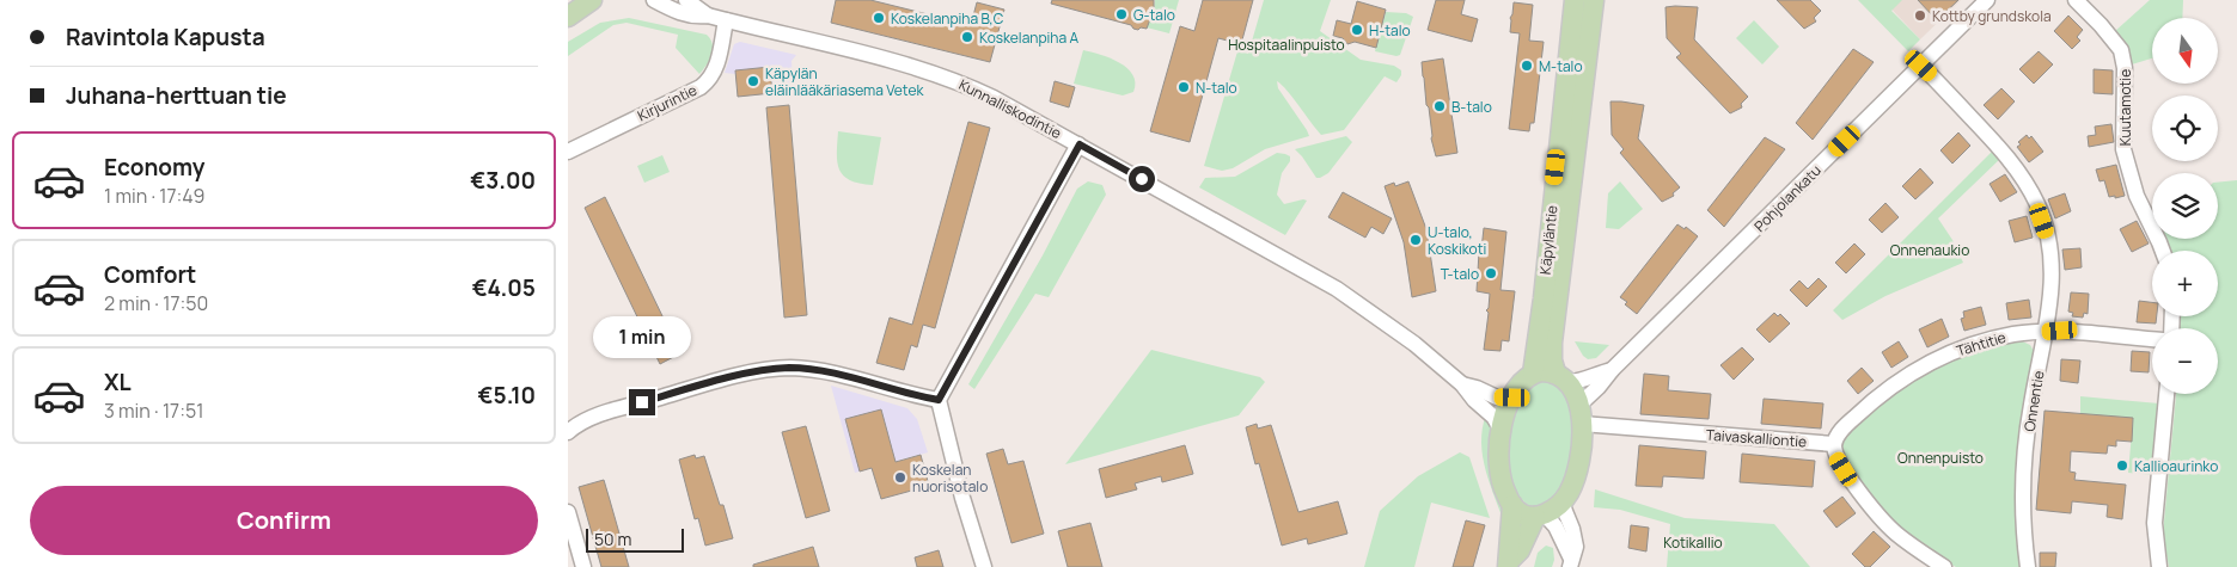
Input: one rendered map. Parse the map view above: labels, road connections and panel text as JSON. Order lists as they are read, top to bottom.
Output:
{
  "streets": {
    "main road": ["Käpyläntie"],
    "street": [
      "Kirjurintie",
      "Kuutamotie",
      "Kunnalliskodintie",
      "Pohjolankatu",
      "Tähtitie",
      "Onnentie",
      "Taivaskalliontie"
    ]
  },
  "crossings": [
    ["Kirjurintie", "Kunnalliskodintie"],
    ["Kunnalliskodintie", "Pohjolankatu"],
    ["Kunnalliskodintie", "Käpyläntie"],
    ["Kunnalliskodintie", "Taivaskalliontie"],
    ["Pohjolankatu", "Käpyläntie"],
    ["Pohjolankatu", "Onnentie"],
    ["Pohjolankatu", "Taivaskalliontie"],
    ["Käpyläntie", "Taivaskalliontie"],
    ["Tähtitie", "Onnentie"],
    ["Tähtitie", "Taivaskalliontie"]
  ],
  "parks": [
    "Hospitaalinpuisto",
    "Onnenaukio",
    "Onnenpuisto",
    "Kotikallio"
  ],
  "places": [
    "G-talo",
    "Kottby grundskola",
    "Koskelanpiha B,C",
    "H-talo",
    "Koskelanpiha A",
    "M-talo",
    "Käpylän eläinlääkäriasema Vetek",
    "N-talo",
    "B-talo",
    "U-talo, Koskikoti",
    "T-talo",
    "Kallioaurinko",
    "Koskelan nuorisotalo"
  ],
  "scale_bar": "50 m",
  "north": "bottom",
  "page": {
    "banner": ["Ravintola Kapusta", "Juhana-herttuan tie"],
    "map_buttons": ["+", "−"],
    "list": [
      {
        "name": "Economy",
        "note": "1 min · 17:49",
        "value": "€3.00"
      },
      {
        "name": "Comfort",
        "note": "2 min · 17:50",
        "value": "€4.05"
      },
      {
        "name": "XL",
        "note": "3 min · 17:51",
        "value": "€5.10"
      }
    ],
    "bubble": "1 min",
    "buttons": "Confirm",
    "scale": "50 m"
  }
}
